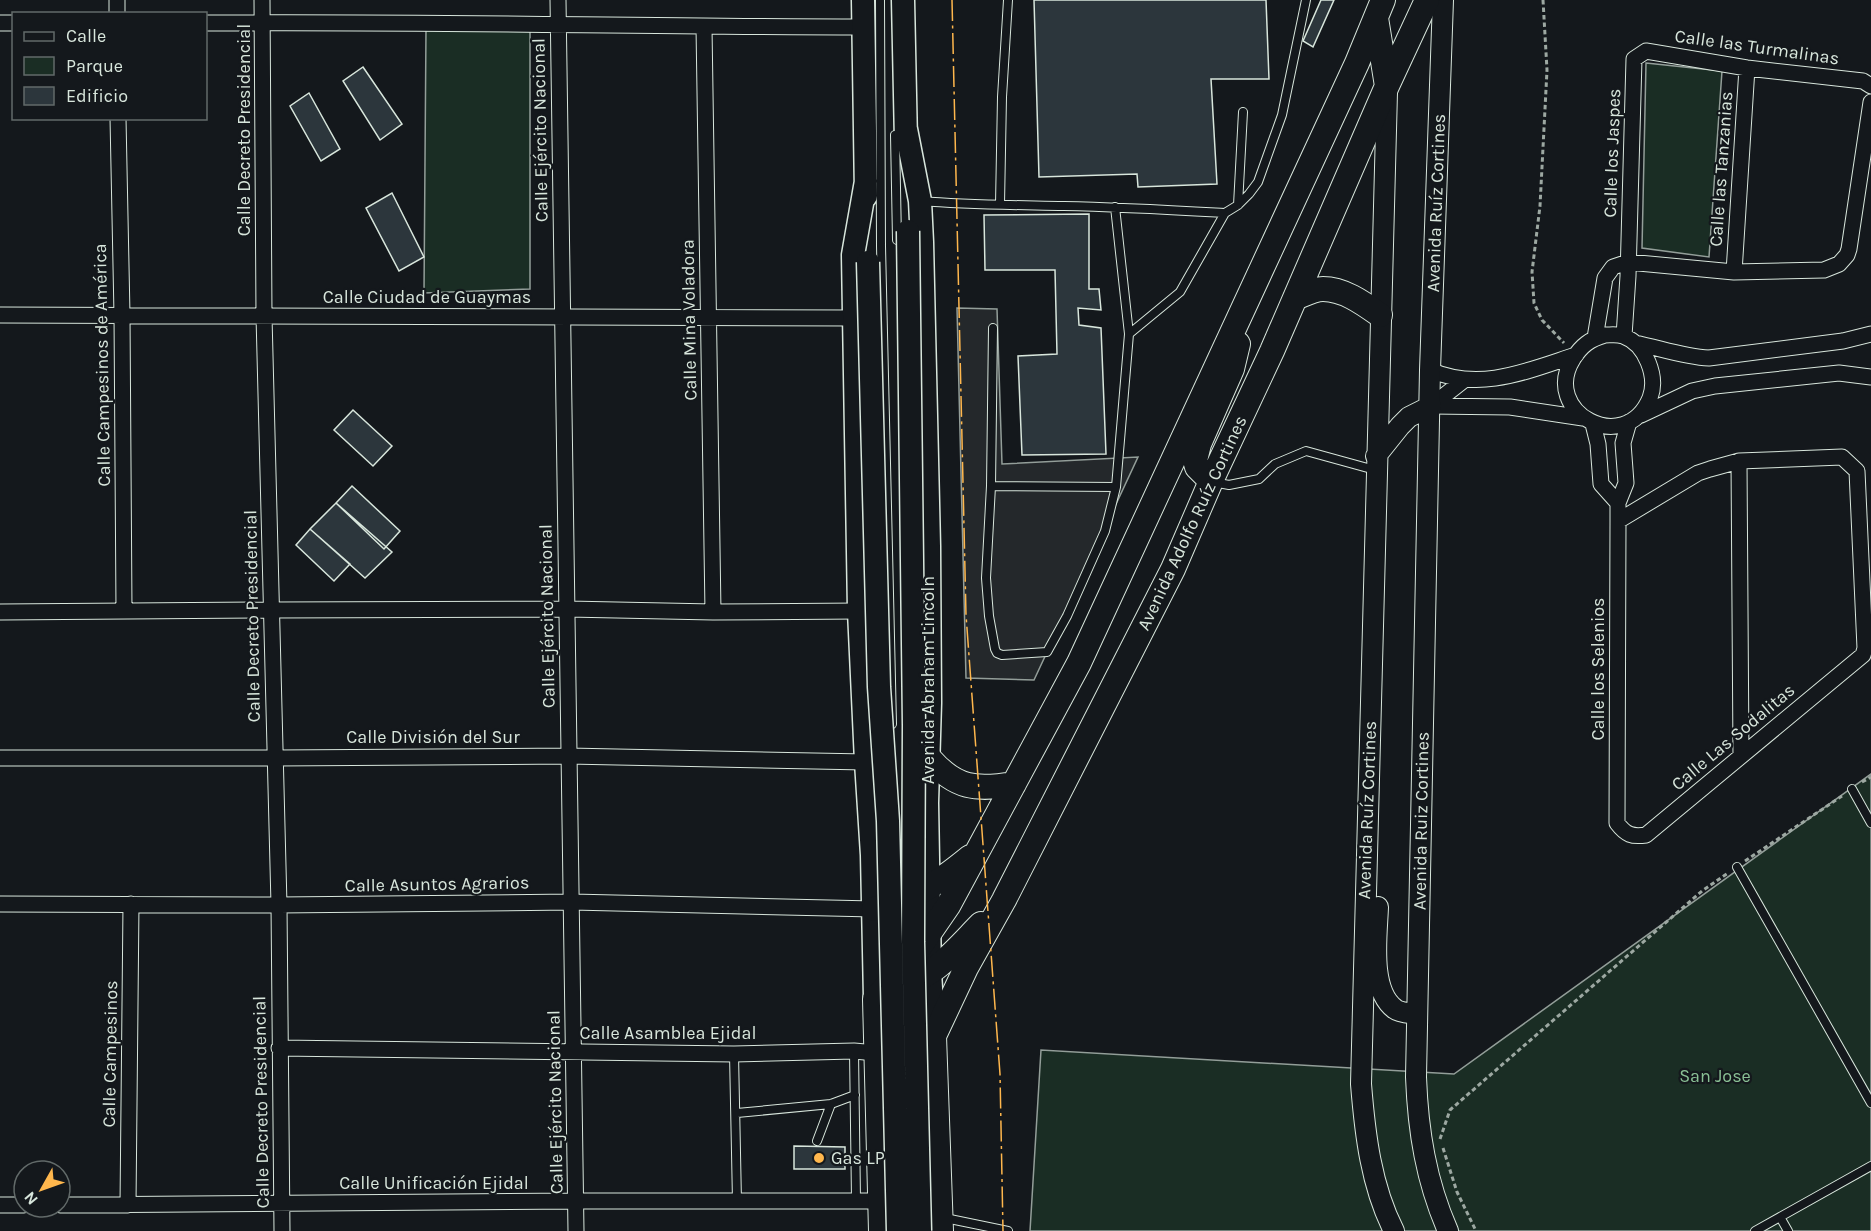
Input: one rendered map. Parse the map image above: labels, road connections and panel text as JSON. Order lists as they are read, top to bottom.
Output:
{
  "streets": {
    "main road": ["Avenida Adolfo Ruíz Cortines", "Avenida Abraham Lincoln"],
    "street": [
      "Calle las Turmalinas",
      "Calle Decreto Presidencial",
      "Calle Ejército Nacional",
      "Calle los Jaspes",
      "Calle las Tanzanias",
      "Avenida Ruíz Cortines",
      "Calle Ciudad de Guaymas",
      "Calle Mina Voladora",
      "Calle Campesinos de América",
      "Calle los Selenios",
      "Calle División del Sur",
      "Calle Las Sodalitas",
      "Avenida Ruiz Cortines",
      "Calle Asuntos Agrarios",
      "Calle Asamblea Ejidal",
      "Calle Campesinos",
      "Calle Unificación Ejidal"
    ]
  },
  "crossings": [
    ["Calle las Turmalinas", "Calle los Jaspes"],
    ["Calle las Turmalinas", "Calle las Tanzanias"],
    ["Calle Decreto Presidencial", "Calle Ciudad de Guaymas"],
    ["Calle Decreto Presidencial", "Calle División del Sur"],
    ["Calle Decreto Presidencial", "Calle Asuntos Agrarios"],
    ["Calle Decreto Presidencial", "Calle Asamblea Ejidal"],
    ["Calle Decreto Presidencial", "Calle Unificación Ejidal"],
    ["Calle Ejército Nacional", "Calle Ciudad de Guaymas"],
    ["Calle Ejército Nacional", "Calle División del Sur"],
    ["Calle Ejército Nacional", "Calle Asuntos Agrarios"],
    ["Calle Ejército Nacional", "Calle Asamblea Ejidal"],
    ["Calle Ejército Nacional", "Calle Unificación Ejidal"],
    ["Calle los Jaspes", "Calle los Selenios"],
    ["Avenida Ruíz Cortines", "Avenida Adolfo Ruíz Cortines"],
    ["Avenida Ruíz Cortines", "Avenida Ruiz Cortines"],
    ["Calle Ciudad de Guaymas", "Calle Mina Voladora"],
    ["Calle Ciudad de Guaymas", "Calle Campesinos de América"],
    ["Calle Ciudad de Guaymas", "Avenida Abraham Lincoln"],
    ["Avenida Adolfo Ruíz Cortines", "Avenida Abraham Lincoln"],
    ["Calle los Selenios", "Calle Las Sodalitas"],
    ["Avenida Abraham Lincoln", "Calle División del Sur"],
    ["Avenida Abraham Lincoln", "Calle Asuntos Agrarios"],
    ["Avenida Abraham Lincoln", "Calle Asamblea Ejidal"],
    ["Avenida Abraham Lincoln", "Calle Unificación Ejidal"],
    ["Calle Asuntos Agrarios", "Calle Campesinos"],
    ["Calle Campesinos", "Calle Unificación Ejidal"]
  ],
  "parks": ["San Jose"],
  "places": ["Gas LP"],
  "legend": ["Calle", "Parque", "Edificio"],
  "north": "bottom left"
}
